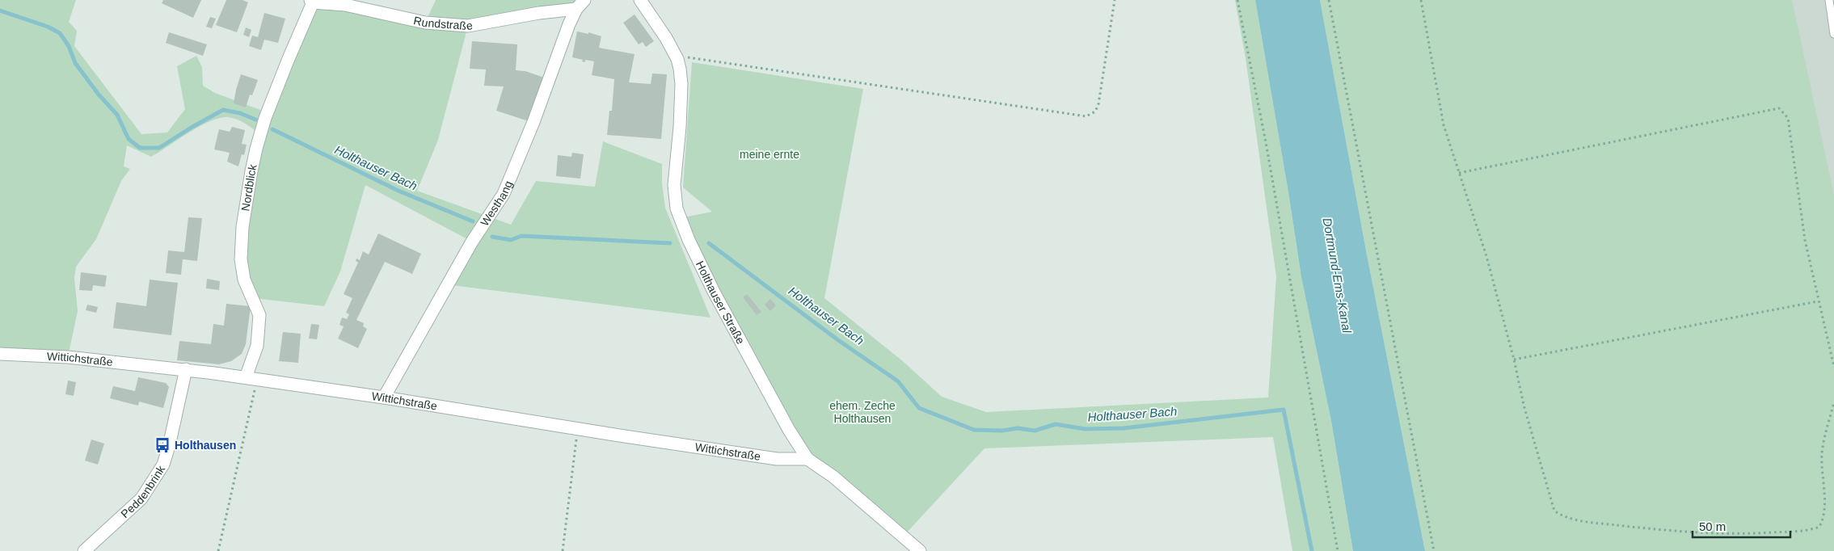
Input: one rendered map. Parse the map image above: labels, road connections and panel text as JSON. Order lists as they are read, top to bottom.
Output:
{
  "streets": {
    "street": [
      "Rundstraße",
      "Nordblick",
      "Westhang",
      "Holthauser Straße",
      "Wittichstraße",
      "Peddenbrink"
    ]
  },
  "crossings": [
    ["Rundstraße", "Nordblick"],
    ["Rundstraße", "Westhang"],
    ["Nordblick", "Wittichstraße"],
    ["Westhang", "Wittichstraße"],
    ["Holthauser Straße", "Wittichstraße"],
    ["Wittichstraße", "Peddenbrink"]
  ],
  "water": ["Holthauser Bach", "Dortmund-Ems-Kanal"],
  "parks": ["meine ernte", "ehem. Zeche Holthausen"],
  "places": {
    "bus stop": ["Holthausen"]
  },
  "scale_bar": "50 m"
}
